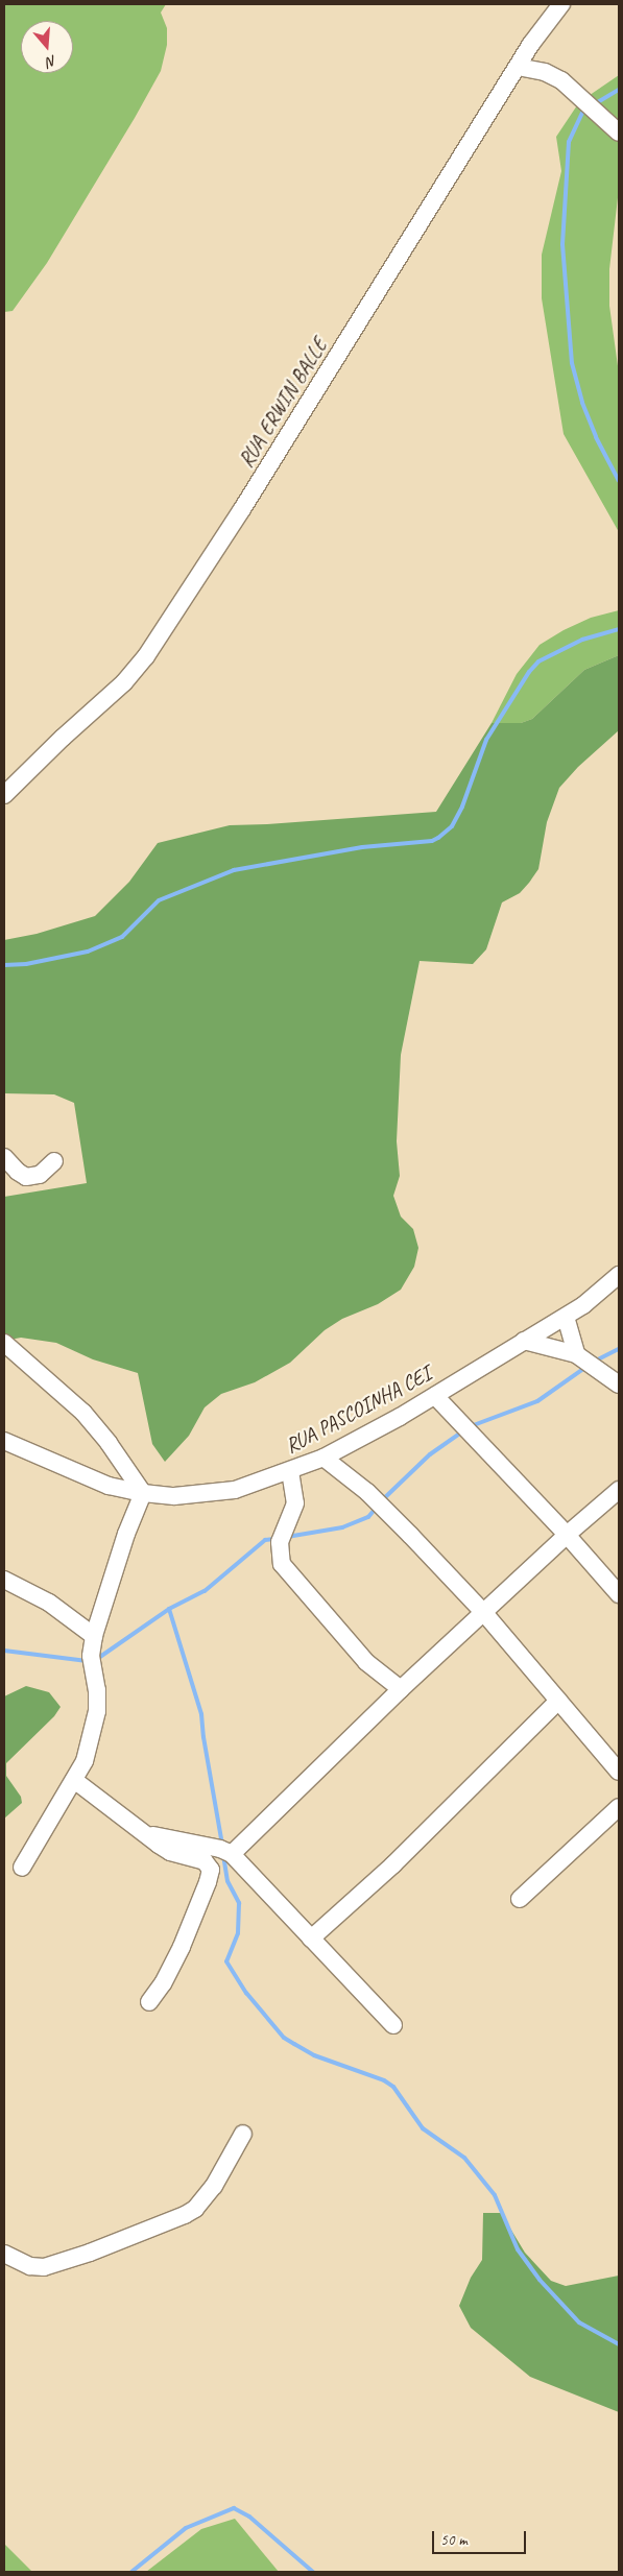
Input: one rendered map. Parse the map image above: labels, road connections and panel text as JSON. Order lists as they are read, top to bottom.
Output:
{
  "streets": {
    "street": ["RUA ERWIN BALLE", "RUA PASCOINHA CEI"]
  },
  "scale_bar": "50 m",
  "north": "bottom"
}
